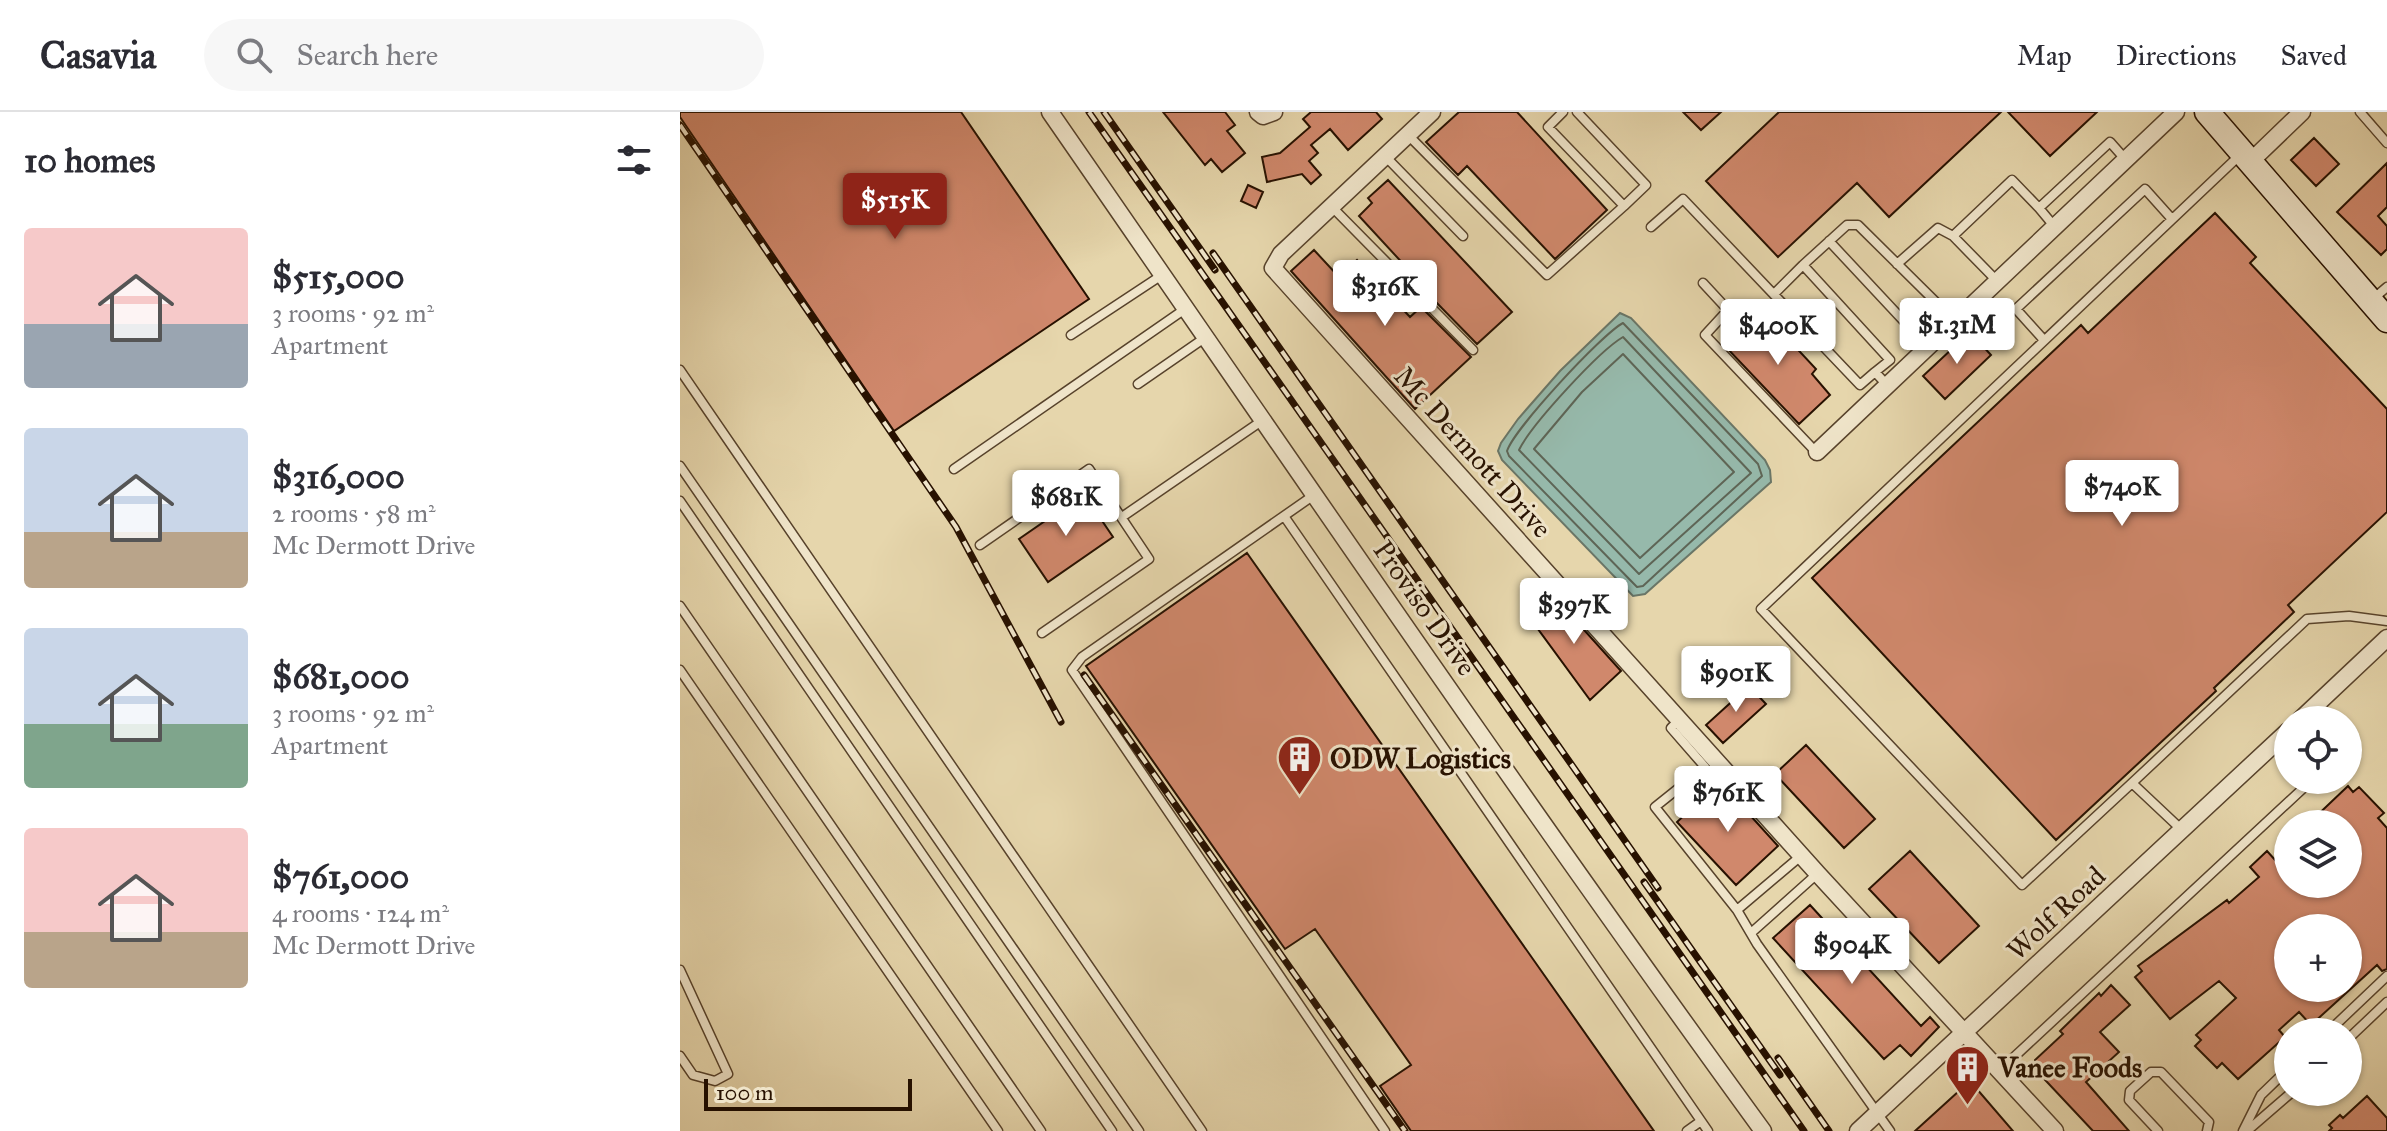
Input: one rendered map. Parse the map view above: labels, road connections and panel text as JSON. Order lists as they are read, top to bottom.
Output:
{
  "streets": {
    "street": ["Mc Dermott Drive", "Proviso Drive", "Wolf Road"]
  },
  "crossings": [
    ["Mc Dermott Drive", "Wolf Road"]
  ],
  "places": {
    "building": ["ODW Logistics", "Vanee Foods"]
  },
  "scale_bar": "100 m",
  "page": {
    "header": "Casavia",
    "search": "Search here",
    "nav": ["Map", "Directions", "Saved"],
    "heading": "10 homes",
    "price": [
      "$515K",
      "$316K",
      "$1.31M",
      "$400K",
      "$740K",
      "$681K",
      "$397K",
      "$901K",
      "$761K",
      "$904K"
    ],
    "list": [
      {
        "name": "$515,000",
        "note": "3 rooms · 92 m² · Apartment"
      },
      {
        "name": "$316,000",
        "note": "2 rooms · 58 m² · Mc Dermott Drive"
      },
      {
        "name": "$681,000",
        "note": "3 rooms · 92 m² · Apartment"
      },
      {
        "name": "$761,000",
        "note": "4 rooms · 124 m² · Mc Dermott Drive"
      }
    ],
    "map_buttons": ["+", "−"],
    "scale": "100 m"
  }
}
